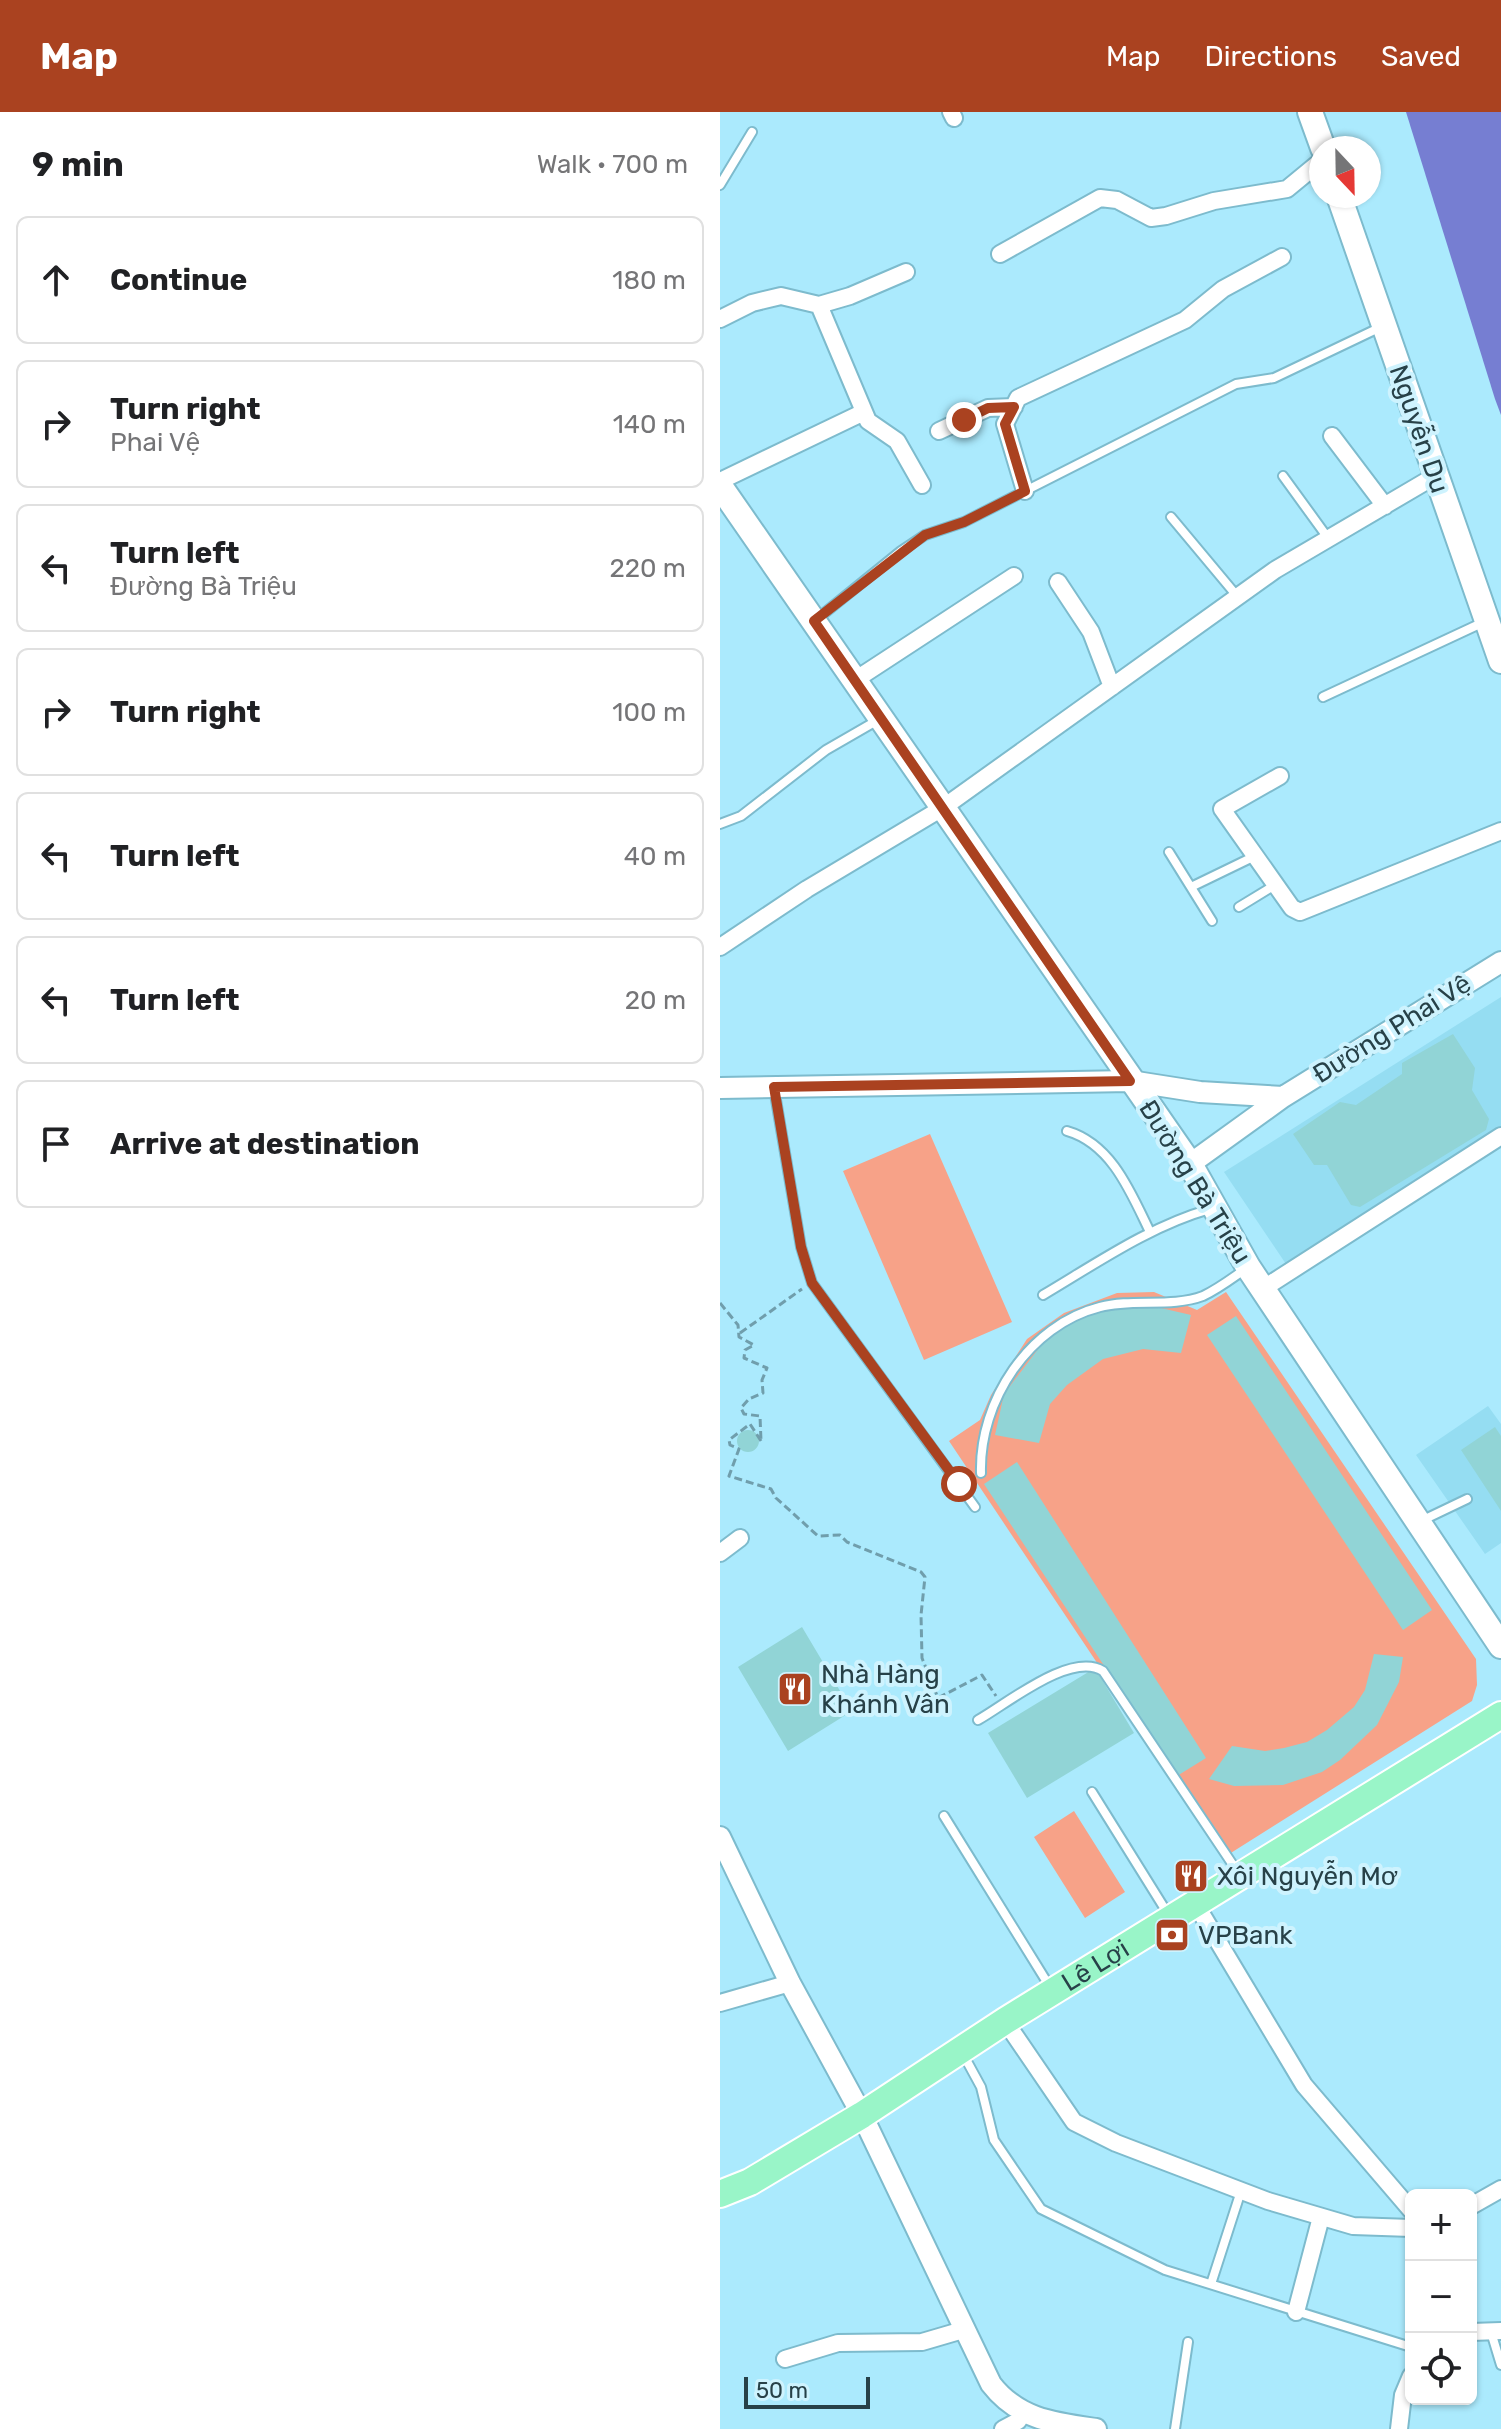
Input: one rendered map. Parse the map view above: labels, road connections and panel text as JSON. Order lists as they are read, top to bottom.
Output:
{
  "streets": {
    "main road": ["Nguyễn Du", "Đường Bà Triệu", "Lê Lợi"],
    "street": ["Đường Phai Vệ"]
  },
  "crossings": [
    ["Đường Phai Vệ", "Đường Bà Triệu"]
  ],
  "places": {
    "restaurant": ["Nhà Hàng Khánh Vân", "Xôi Nguyễn Mơ"],
    "bank": ["VPBank"]
  },
  "scale_bar": "50 m",
  "north": "bottom",
  "page": {
    "header": "Map",
    "nav": ["Map", "Directions", "Saved"],
    "heading": ["9 min", "Walk · 700 m"],
    "list": [
      ["Continue", "180 m"],
      ["Turn right", "Phai Vệ", "140 m"],
      ["Turn left", "Đường Bà Triệu", "220 m"],
      ["Turn right", "100 m"],
      ["Turn left", "40 m"],
      ["Turn left", "20 m"],
      "Arrive at destination"
    ],
    "map_buttons": ["+", "−"],
    "scale": "50 m"
  }
}
